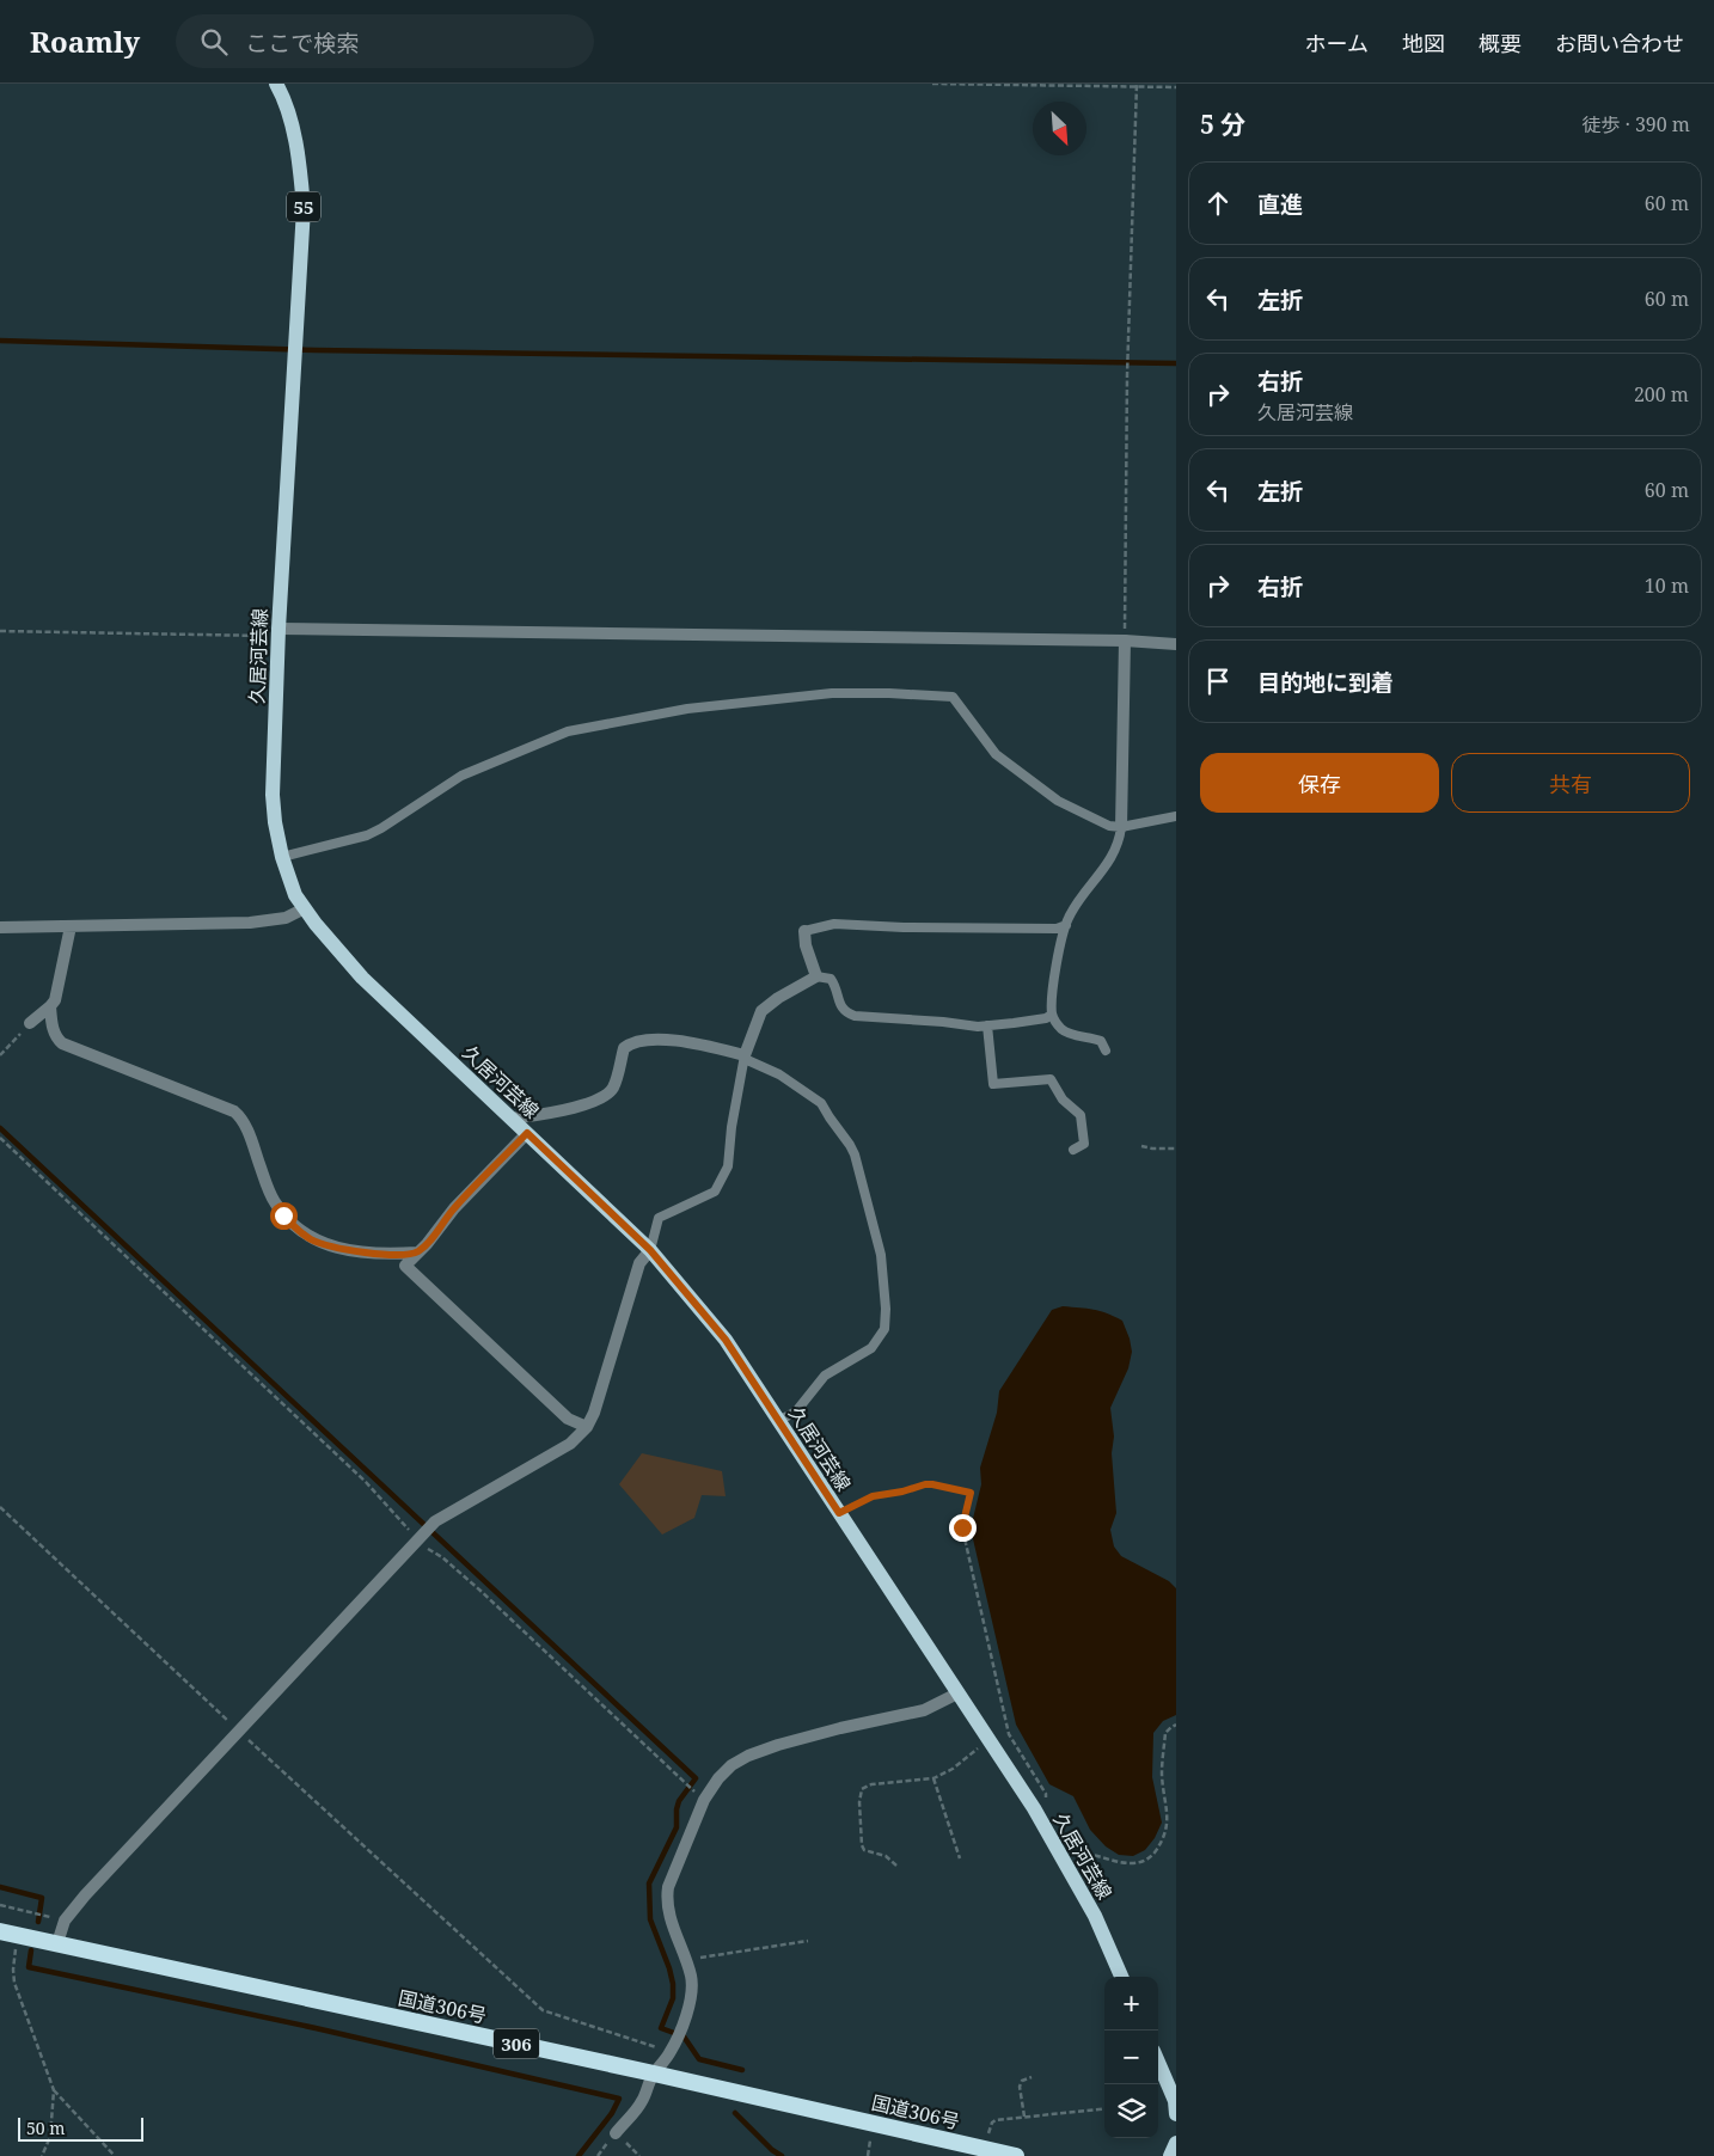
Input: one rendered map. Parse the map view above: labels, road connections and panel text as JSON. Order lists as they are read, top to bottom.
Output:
{
  "streets": {
    "highway": ["国道306号", "306"],
    "main road": ["55", "久居河芸線"]
  },
  "scale_bar": "50 m",
  "north": "bottom right",
  "page": {
    "header": "Roamly",
    "search": "ここで検索",
    "nav": [
      "ホーム",
      "地図",
      "概要",
      "お問い合わせ"
    ],
    "heading": ["5 分", "徒歩 · 390 m"],
    "list": [
      ["直進", "60 m"],
      ["左折", "60 m"],
      ["右折", "久居河芸線", "200 m"],
      ["左折", "60 m"],
      ["右折", "10 m"],
      "目的地に到着"
    ],
    "buttons": ["保存", "共有"],
    "map_buttons": ["+", "−"],
    "scale": "50 m"
  }
}
